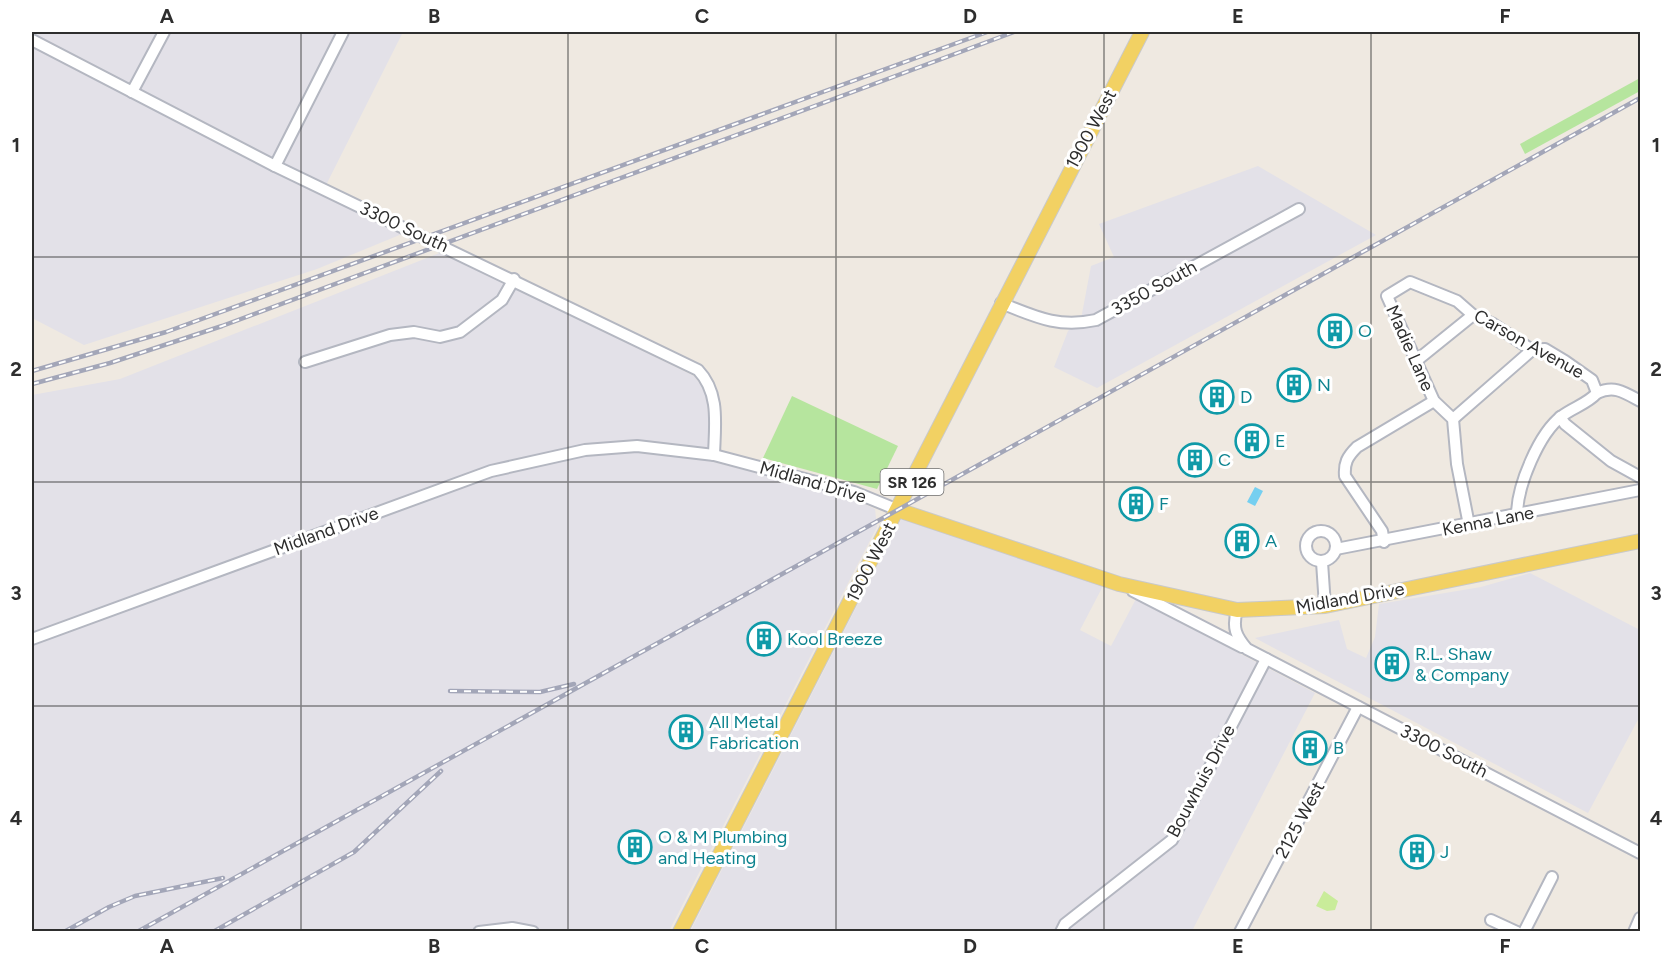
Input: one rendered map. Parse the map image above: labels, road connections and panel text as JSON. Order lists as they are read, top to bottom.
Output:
{
  "streets": {
    "main road": ["1900 West", "Midland Drive", "SR 126"],
    "street": [
      "3300 South",
      "3350 South",
      "Carson Avenue",
      "Madie Lane",
      "Kenna Lane",
      "Bouwhuis Drive",
      "2125 West"
    ]
  },
  "crossings": [
    ["1900 West", "3350 South"],
    ["1900 West", "Midland Drive"],
    ["3300 South", "Midland Drive"],
    ["3300 South", "Bouwhuis Drive"],
    ["3300 South", "2125 West"],
    ["Carson Avenue", "Madie Lane"]
  ],
  "places": {
    "building": [
      "O",
      "N",
      "D",
      "E",
      "C",
      "F",
      "A",
      "Kool Breeze",
      "R.L. Shaw & Company",
      "All Metal Fabrication",
      "B",
      "O & M Plumbing and Heating",
      "J"
    ]
  },
  "grid": {
    "columns": [
      "A",
      "B",
      "C",
      "D",
      "E",
      "F"
    ],
    "rows": [
      "1",
      "2",
      "3",
      "4"
    ]
  }
}
